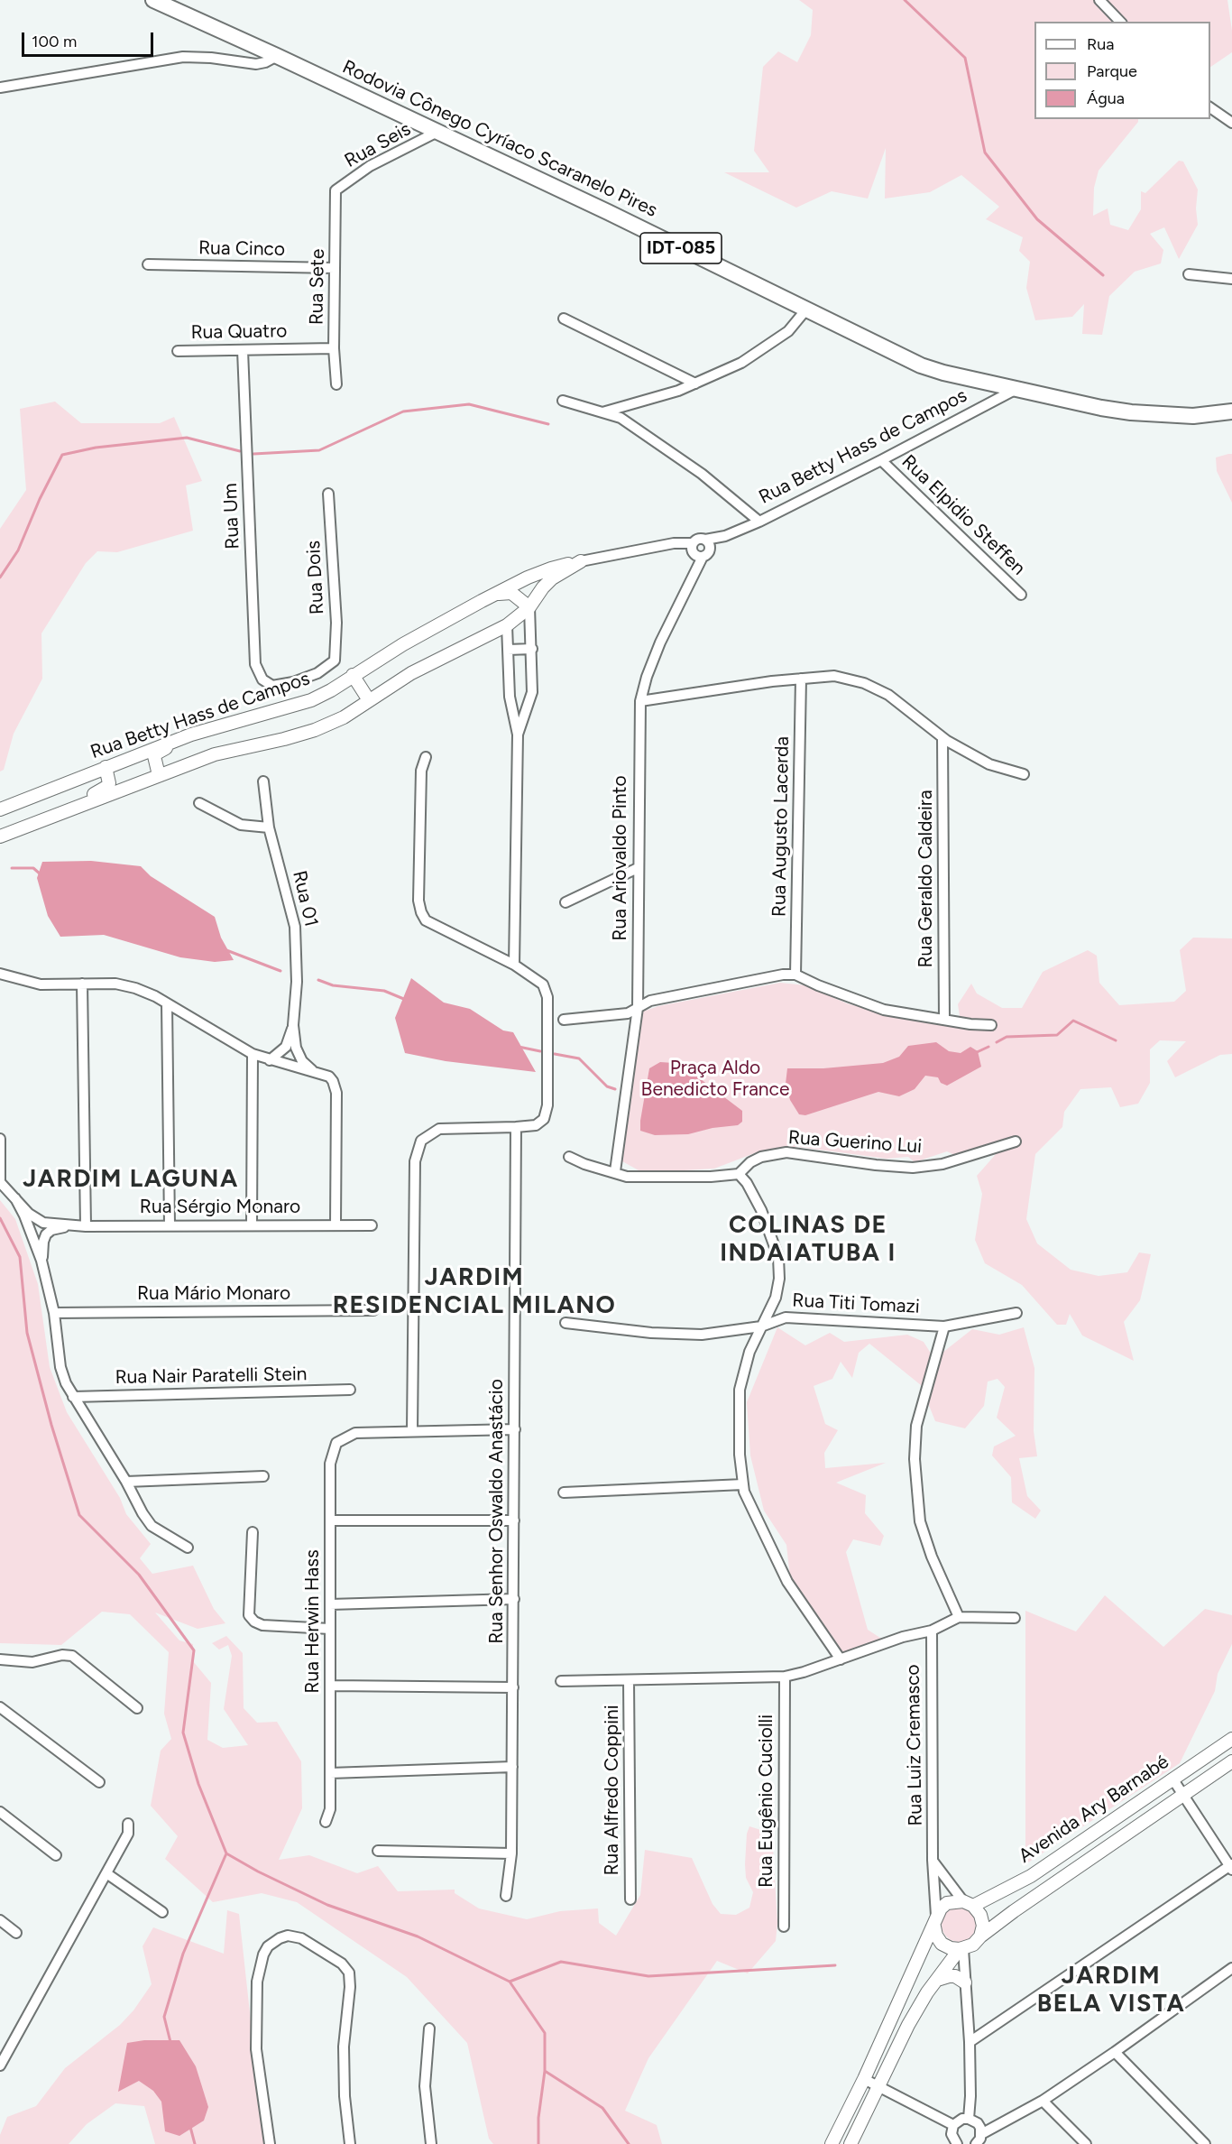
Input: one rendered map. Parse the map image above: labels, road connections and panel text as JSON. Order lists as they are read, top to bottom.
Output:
{
  "streets": {
    "main road": ["Rodovia Cônego Cyríaco Scaranelo Pires", "IDT-085"],
    "street": [
      "Rua Seis",
      "Rua Cinco",
      "Rua Sete",
      "Rua Quatro",
      "Rua Betty Hass de Campos",
      "Rua Elpidio Steffen",
      "Rua Um",
      "Rua Dois",
      "Rua Augusto Lacerda",
      "Rua Ariovaldo Pinto",
      "Rua Geraldo Caldeira",
      "Rua 01",
      "Rua Guerino Lui",
      "Rua Sérgio Monaro",
      "Rua Mário Monaro",
      "Rua Titi Tomazi",
      "Rua Nair Paratelli Stein",
      "Rua Senhor Oswaldo Anastácio",
      "Rua Herwin Hass",
      "Rua Luiz Cremasco",
      "Rua Alfredo Coppini",
      "Rua Eugênio Cuciolli",
      "Avenida Ary Barnabé"
    ]
  },
  "crossings": [
    ["Rodovia Cônego Cyríaco Scaranelo Pires", "Rua Seis"],
    ["Rodovia Cônego Cyríaco Scaranelo Pires", "Rua Betty Hass de Campos"],
    ["Rua Seis", "Rua Sete"],
    ["Rua Cinco", "Rua Sete"],
    ["Rua Sete", "Rua Quatro"],
    ["Rua Quatro", "Rua Um"],
    ["Rua Betty Hass de Campos", "Rua Elpidio Steffen"],
    ["Rua Betty Hass de Campos", "Rua Ariovaldo Pinto"],
    ["Rua Um", "Rua Dois"],
    ["Rua Luiz Cremasco", "Avenida Ary Barnabé"]
  ],
  "districts": [
    "JARDIM LAGUNA",
    "COLINAS DE INDAIATUBA I",
    "JARDIM RESIDENCIAL MILANO",
    "JARDIM BELA VISTA"
  ],
  "parks": ["Praça Aldo Benedicto France"],
  "legend": ["Rua", "Parque", "Água"],
  "scale_bar": "100 m"
}
